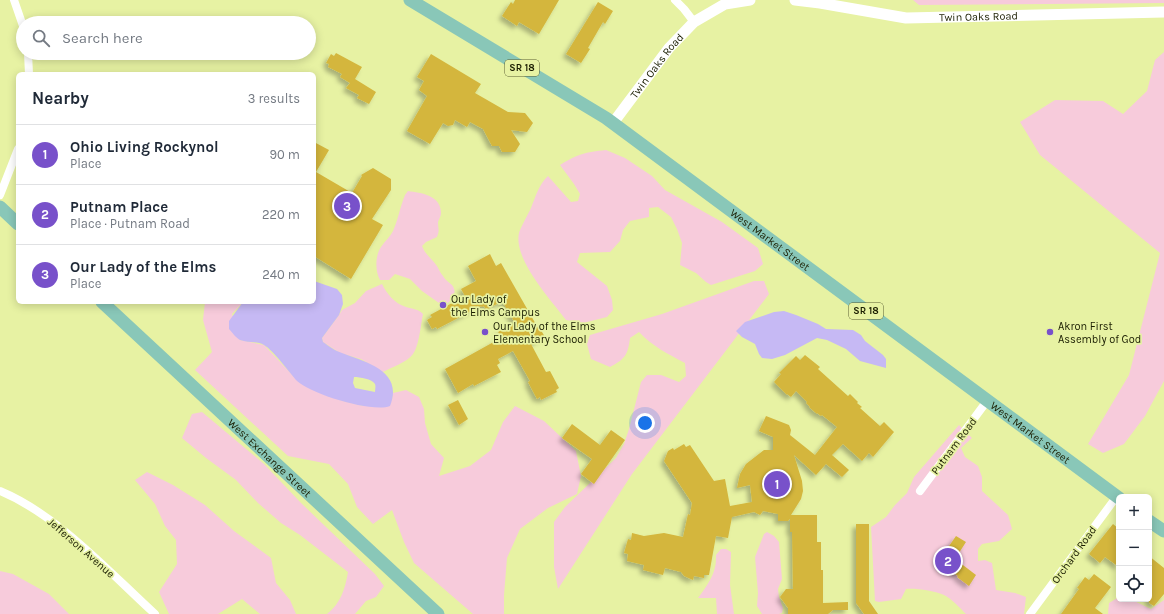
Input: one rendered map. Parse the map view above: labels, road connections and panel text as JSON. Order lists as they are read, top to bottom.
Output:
{
  "streets": {
    "main road": [
      "Twin Oaks Road",
      "SR 18",
      "West Market Street",
      "West Exchange Street"
    ],
    "street": ["Putnam Road", "Jefferson Avenue", "Orchard Road"]
  },
  "crossings": [
    ["Twin Oaks Road", "West Market Street"],
    ["West Market Street", "Putnam Road"]
  ],
  "places": ["Our Lady of the Elms Campus", "Our Lady of the Elms Elementary School", "Akron First Assembly of God"],
  "page": {
    "search": "Search here",
    "heading": ["Nearby", "3 results"],
    "list": [
      {
        "mark": "1",
        "name": "Ohio Living Rockynol",
        "note": "Place",
        "value": "90 m"
      },
      {
        "mark": "2",
        "name": "Putnam Place",
        "note": "Place · Putnam Road",
        "value": "220 m"
      },
      {
        "mark": "3",
        "name": "Our Lady of the Elms",
        "note": "Place",
        "value": "240 m"
      }
    ],
    "pins": ["3", "1", "2"],
    "map_buttons": ["+", "−"]
  }
}
